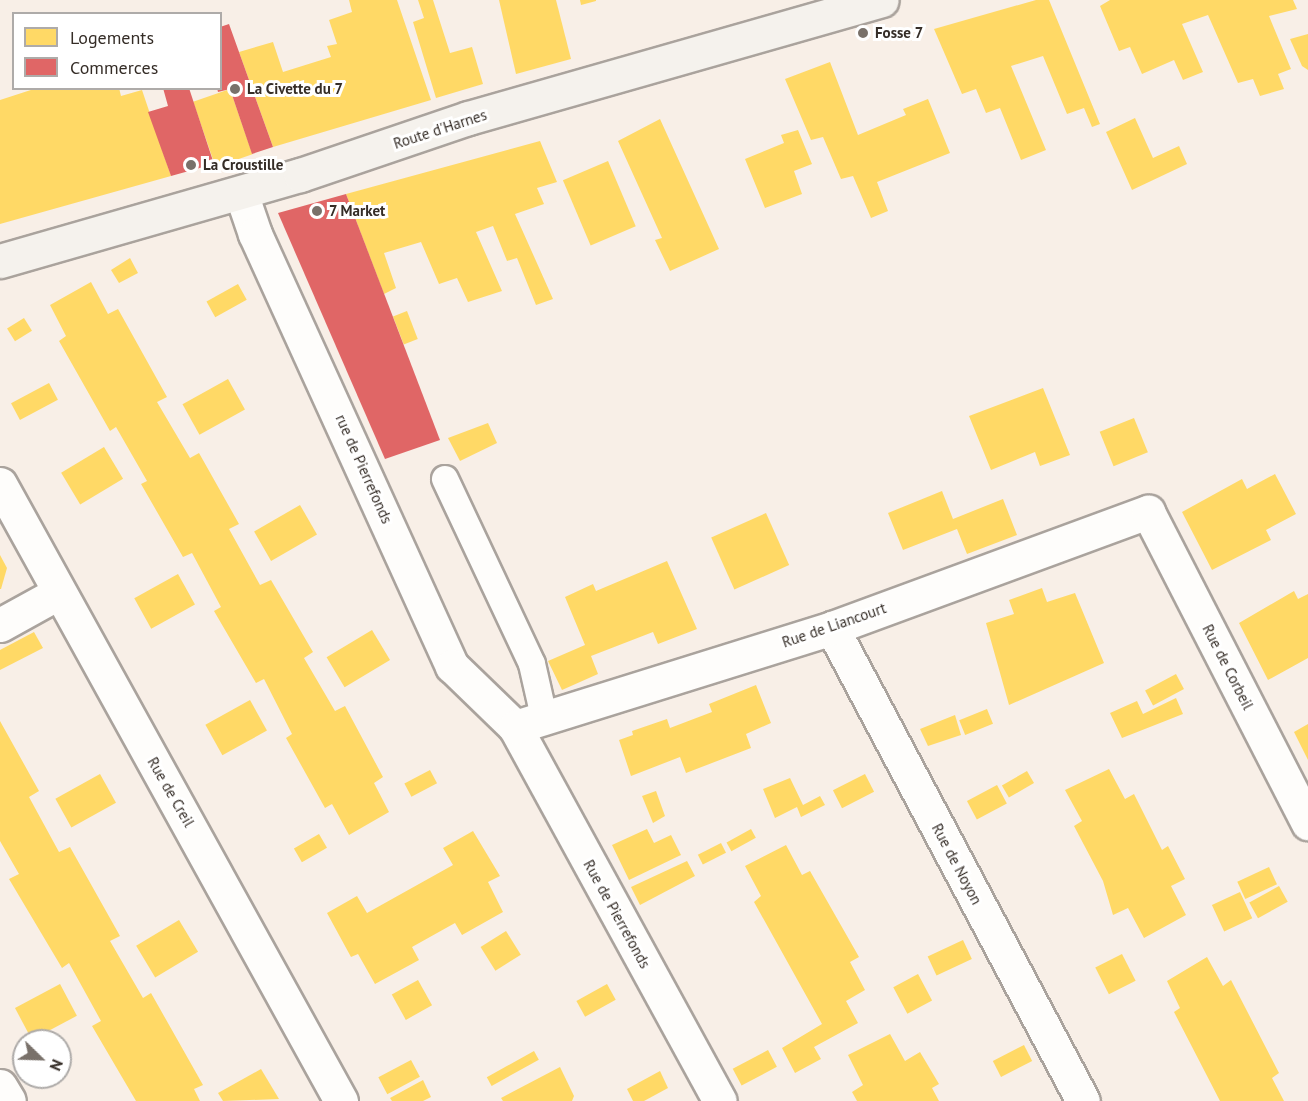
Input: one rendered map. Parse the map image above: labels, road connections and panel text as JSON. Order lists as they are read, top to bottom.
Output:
{
  "streets": {
    "main road": ["Route d'Harnes"],
    "street": [
      "rue de Pierrefonds",
      "Rue de Liancourt",
      "Rue de Corbeil",
      "Rue de Creil",
      "Rue de Noyon",
      "Rue de Pierrefonds"
    ]
  },
  "crossings": [
    ["Route d'Harnes", "rue de Pierrefonds"],
    ["rue de Pierrefonds", "Rue de Liancourt"],
    ["rue de Pierrefonds", "Rue de Pierrefonds"],
    ["Rue de Liancourt", "Rue de Corbeil"],
    ["Rue de Liancourt", "Rue de Noyon"],
    ["Rue de Liancourt", "Rue de Pierrefonds"]
  ],
  "places": [
    "Fosse 7",
    "La Civette du 7",
    "La Croustille",
    "7 Market"
  ],
  "legend": ["Logements", "Commerces"],
  "north": "bottom right"
}
